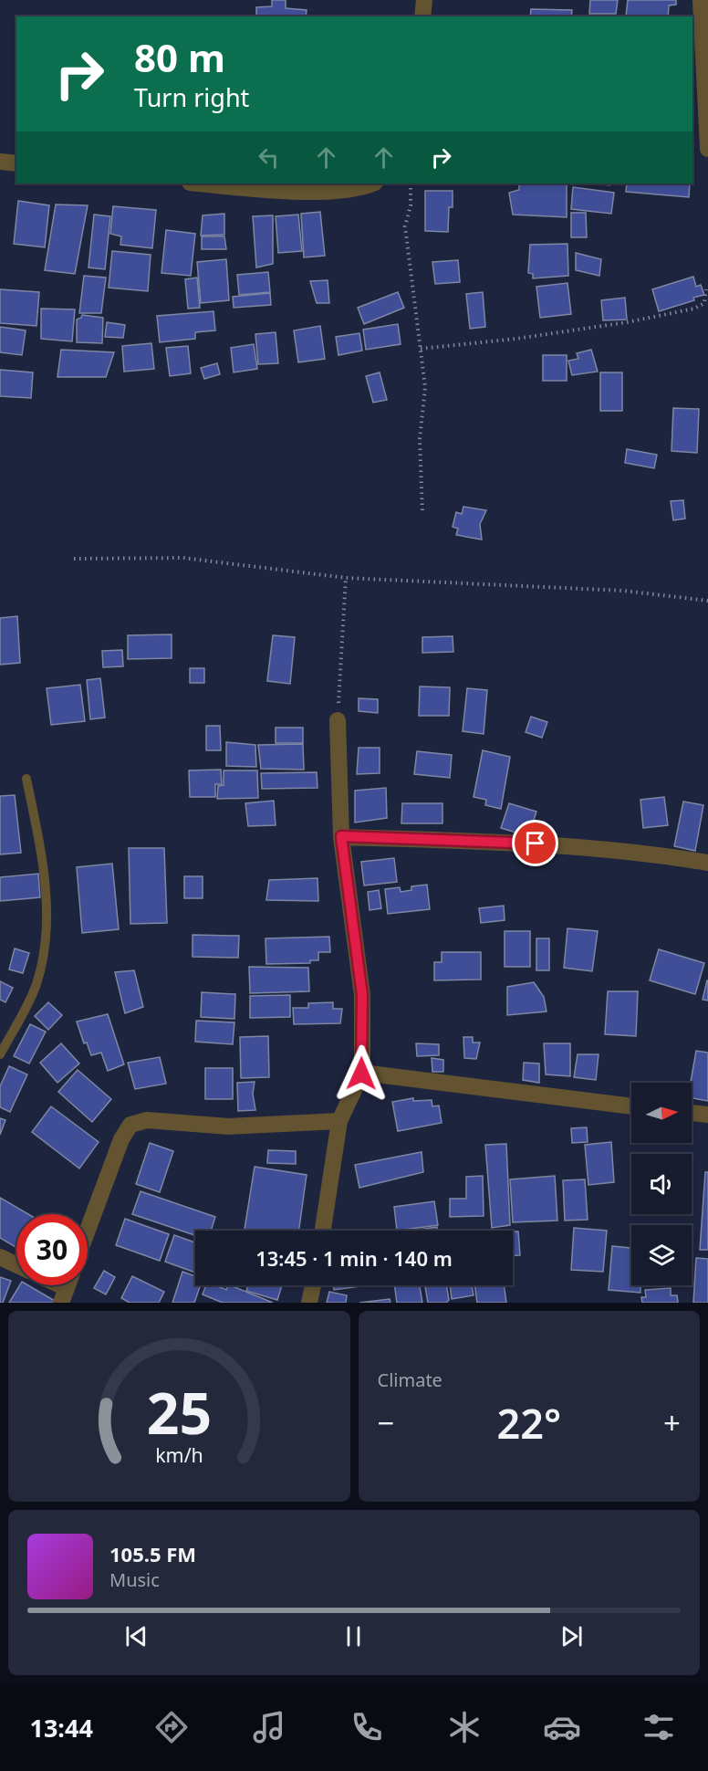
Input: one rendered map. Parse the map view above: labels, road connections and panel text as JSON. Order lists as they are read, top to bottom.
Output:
{
  "north": "right",
  "page": {
    "turn": ["80 m", "Turn right"],
    "limit": "30",
    "trip": "13:45 · 1 min · 140 m",
    "tile": "Climate",
    "heat": ["−", "22°", "+"],
    "song": ["105.5 FM", "Music"],
    "tabs": "13:44",
    "gauge": ["25", "km/h"]
  }
}
